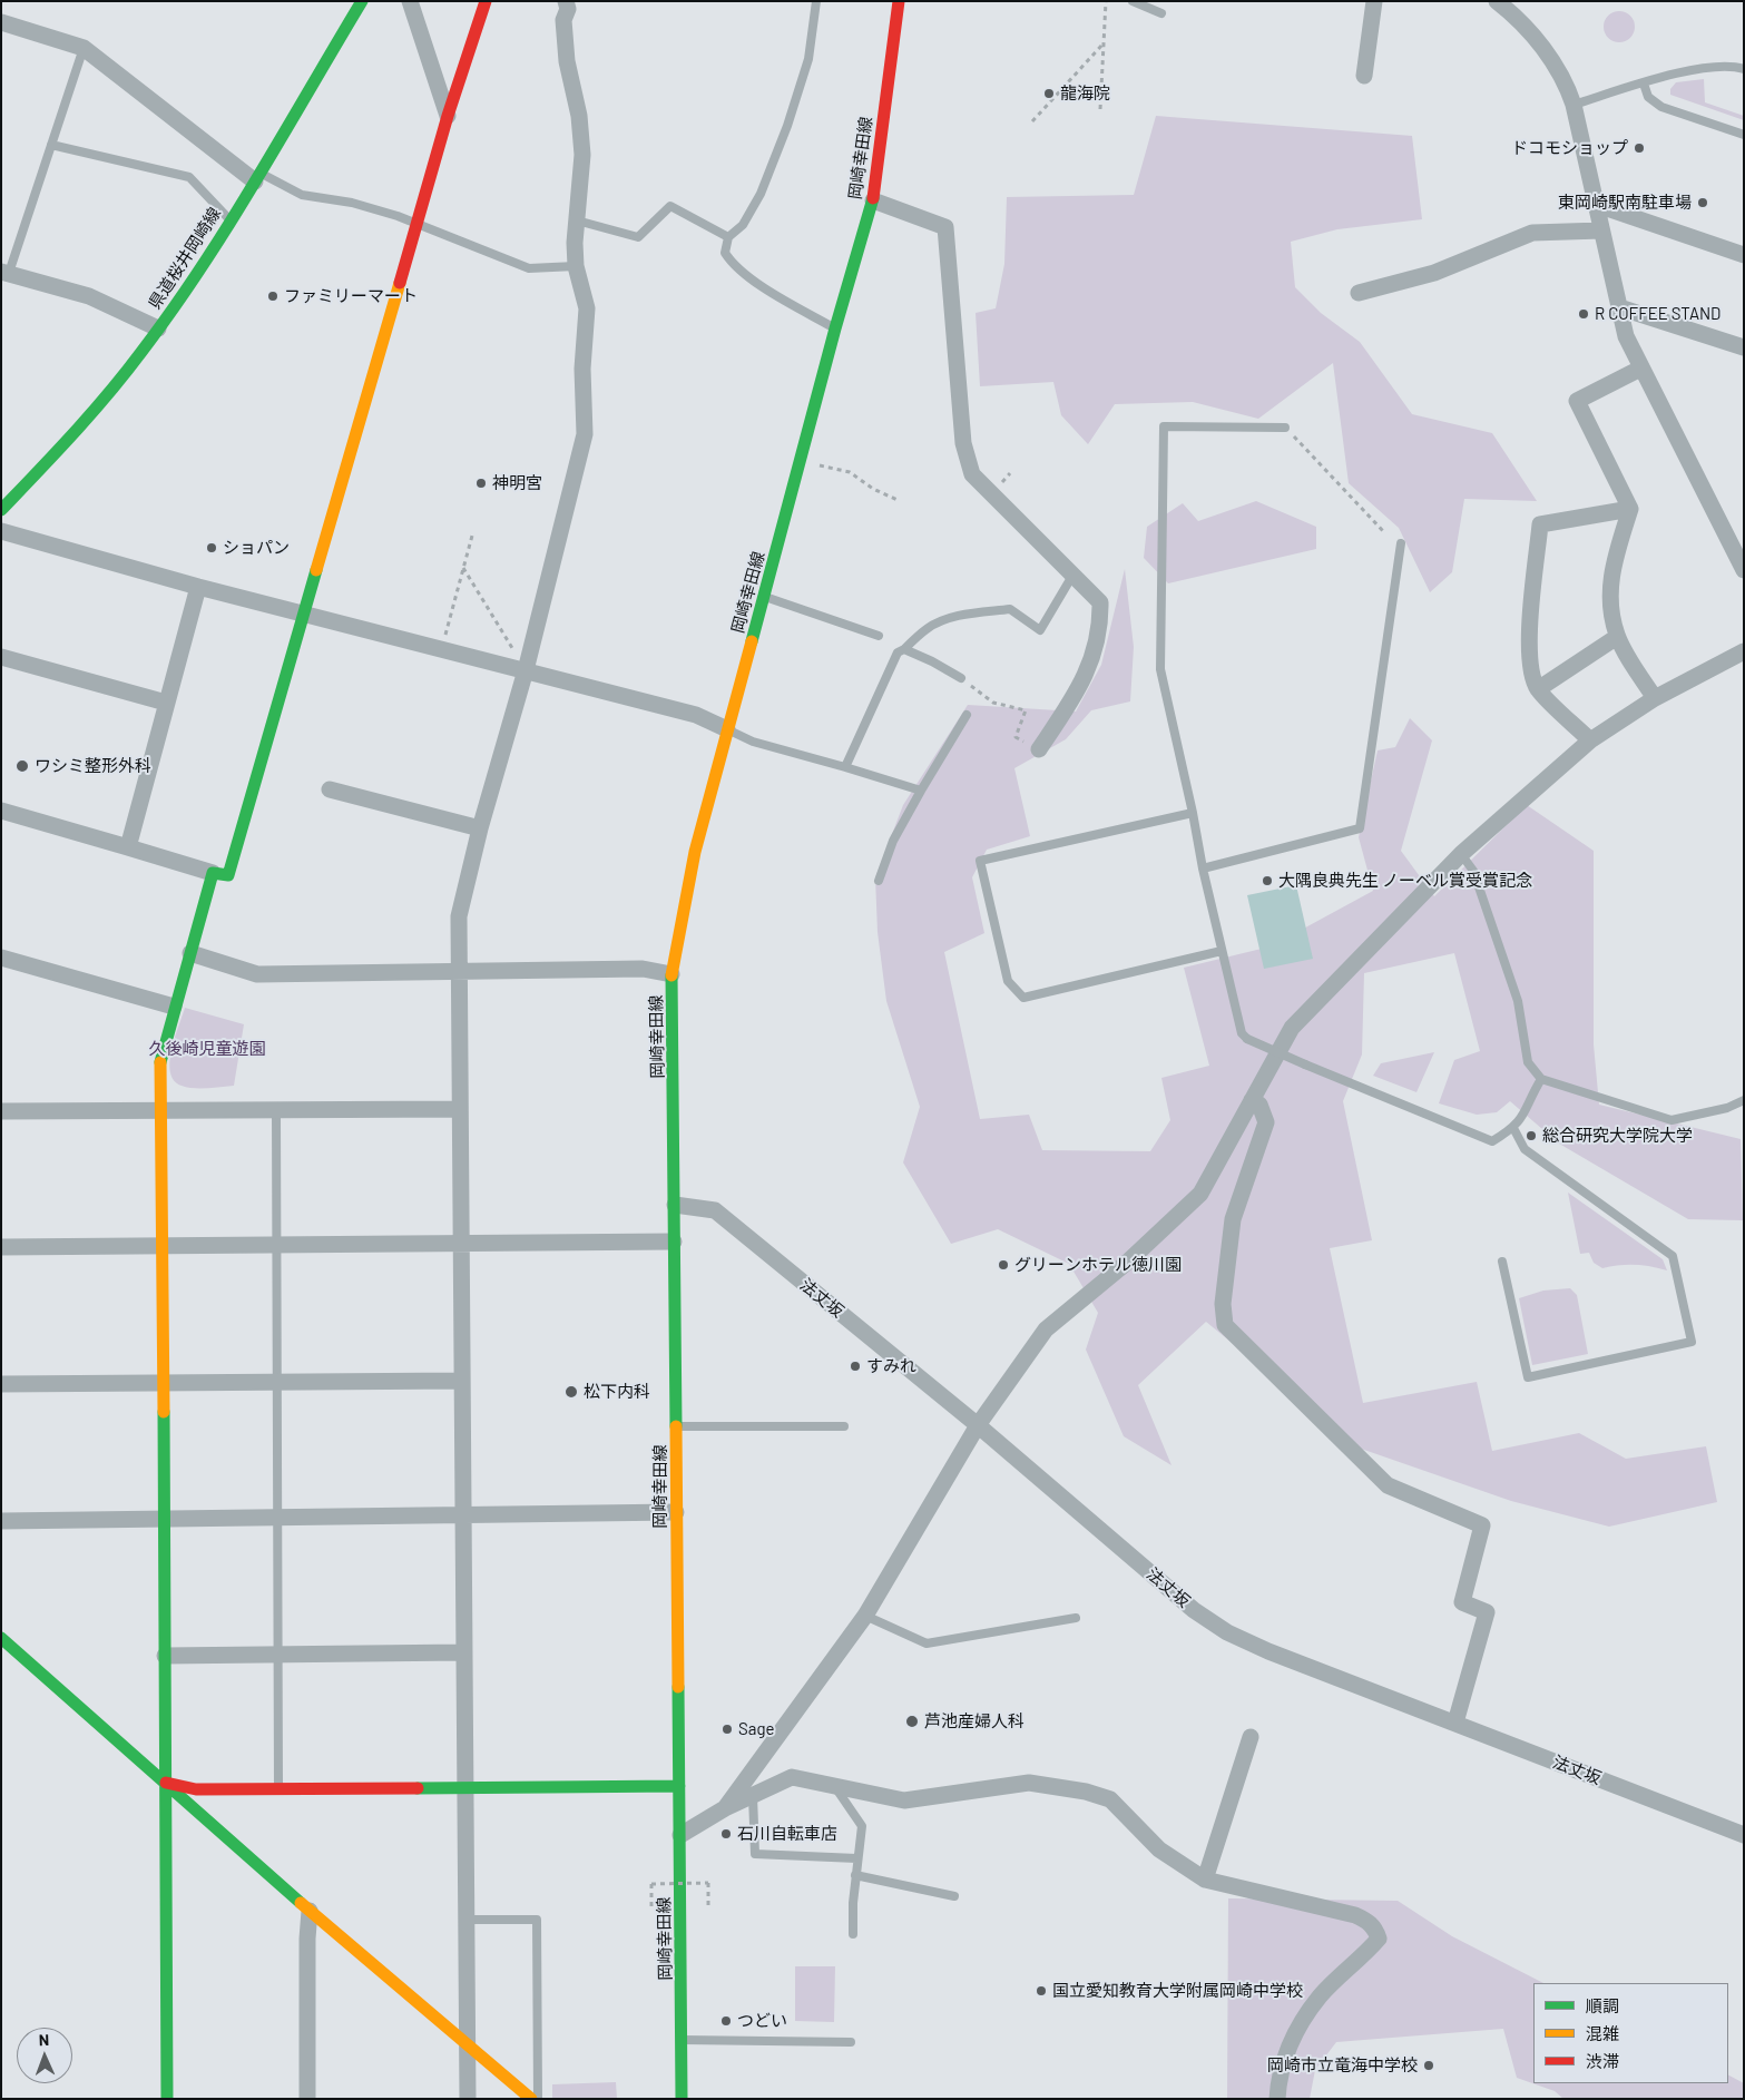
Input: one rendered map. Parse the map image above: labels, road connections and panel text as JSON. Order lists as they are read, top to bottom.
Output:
{
  "streets": {
    "street": ["岡崎幸田線", "県道桜井岡崎線", "法丈坂"]
  },
  "crossings": [
    ["岡崎幸田線", "法丈坂"]
  ],
  "parks": ["久後崎児童遊園"],
  "places": [
    "龍海院",
    "ドコモショップ",
    "東岡崎駅南駐車場",
    "ファミリーマート",
    "R COFFEE STAND",
    "神明宮",
    "ショパン",
    "ワシミ整形外科",
    "大隅良典先生 ノーベル賞受賞記念",
    "総合研究大学院大学",
    "グリーンホテル徳川園",
    "すみれ",
    "松下内科",
    "芦池産婦人科",
    "Sage",
    "石川自転車店",
    "国立愛知教育大学附属岡崎中学校",
    "つどい",
    "岡崎市立竜海中学校"
  ],
  "legend": ["順調", "混雑", "渋滞"],
  "north": "top"
}
